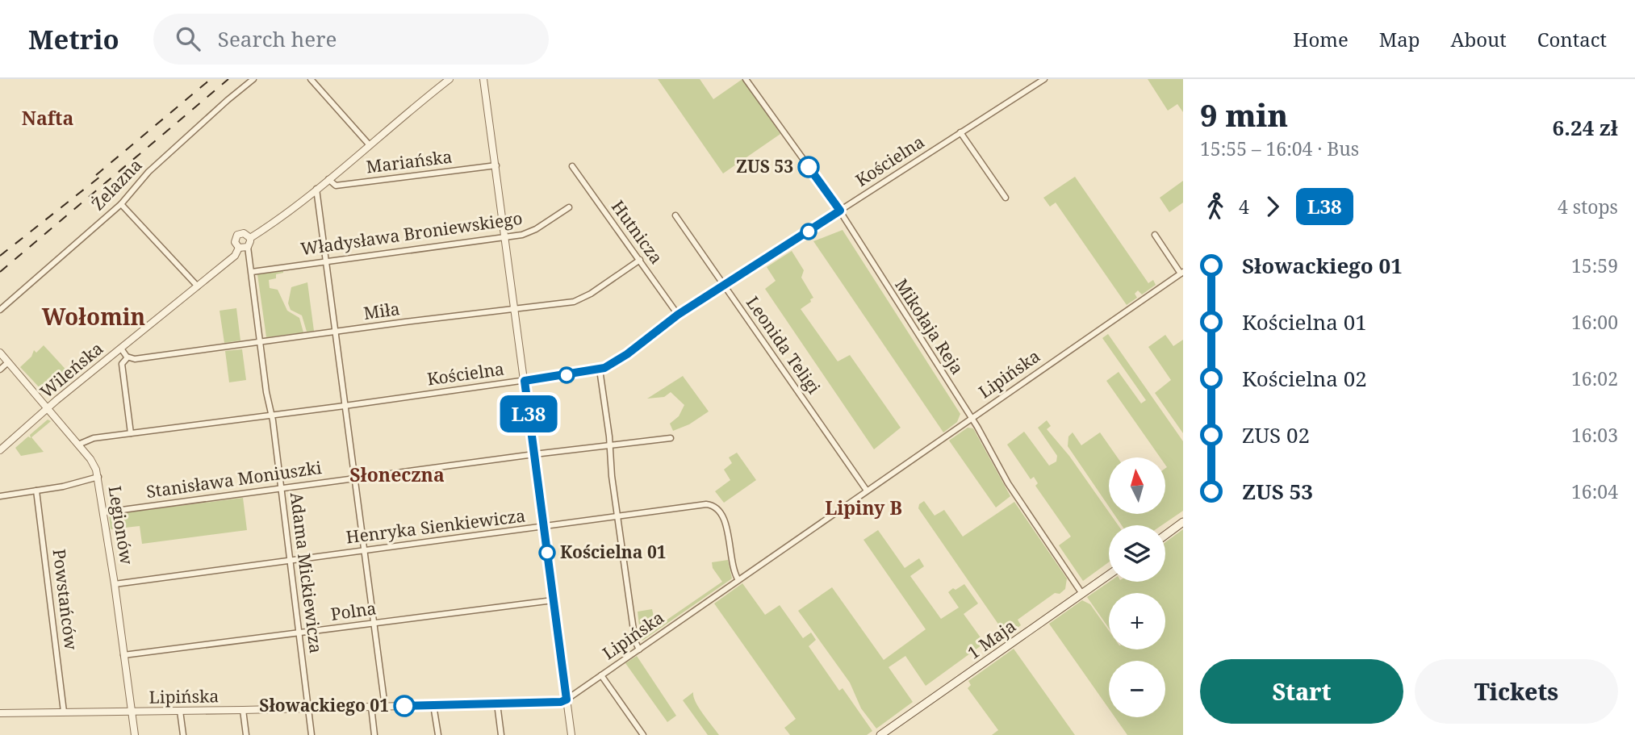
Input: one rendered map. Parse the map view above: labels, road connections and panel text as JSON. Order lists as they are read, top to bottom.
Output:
{
  "streets": {
    "main road": ["1 Maja"],
    "street": [
      "Kościelna",
      "Mariańska",
      "Żelazna",
      "Hutnicza",
      "Władysława Broniewskiego",
      "Miła",
      "Mikołaja Reja",
      "Leonida Teligi",
      "Wileńska",
      "Lipińska",
      "Stanisława Moniuszki",
      "Legionów",
      "Henryka Sienkiewicza",
      "Adama Mickiewicza",
      "Powstańców",
      "Polna"
    ]
  },
  "crossings": [
    ["Kościelna", "Hutnicza"],
    ["Kościelna", "Mikołaja Reja"],
    ["Kościelna", "Leonida Teligi"],
    ["Kościelna", "Legionów"],
    ["Kościelna", "Adama Mickiewicza"],
    ["Hutnicza", "Miła"],
    ["Władysława Broniewskiego", "Adama Mickiewicza"],
    ["Miła", "Adama Mickiewicza"],
    ["Mikołaja Reja", "Lipińska"],
    ["Mikołaja Reja", "1 Maja"],
    ["Leonida Teligi", "Lipińska"],
    ["Wileńska", "Legionów"],
    ["Wileńska", "Adama Mickiewicza"],
    ["Lipińska", "Legionów"],
    ["Lipińska", "Henryka Sienkiewicza"],
    ["Lipińska", "Adama Mickiewicza"],
    ["Lipińska", "Powstańców"],
    ["Stanisława Moniuszki", "Legionów"],
    ["Stanisława Moniuszki", "Adama Mickiewicza"],
    ["Legionów", "Henryka Sienkiewicza"],
    ["Legionów", "Polna"],
    ["Henryka Sienkiewicza", "Adama Mickiewicza"],
    ["Adama Mickiewicza", "Polna"]
  ],
  "districts": [
    "Nafta",
    "Wołomin",
    "Słoneczna",
    "Lipiny B"
  ],
  "places": ["ZUS 53", "Kościelna 01", "Słowackiego 01"],
  "lines": ["bus line L38"],
  "north": "top",
  "page": {
    "header": "Metrio",
    "search": "Search here",
    "nav": [
      "Home",
      "Map",
      "About",
      "Contact"
    ],
    "on_map": "L38",
    "heading": ["9 min", "15:55 – 16:04 · Bus", "6.24 zł"],
    "legs": ["4", "L38", "4 stops"],
    "list": [
      {
        "name": "Słowackiego 01",
        "value": "15:59"
      },
      {
        "name": "Kościelna 01",
        "value": "16:00"
      },
      {
        "name": "Kościelna 02",
        "value": "16:02"
      },
      {
        "name": "ZUS 02",
        "value": "16:03"
      },
      {
        "name": "ZUS 53",
        "value": "16:04"
      }
    ],
    "map_buttons": ["+", "−"],
    "buttons": ["Start", "Tickets"]
  }
}
